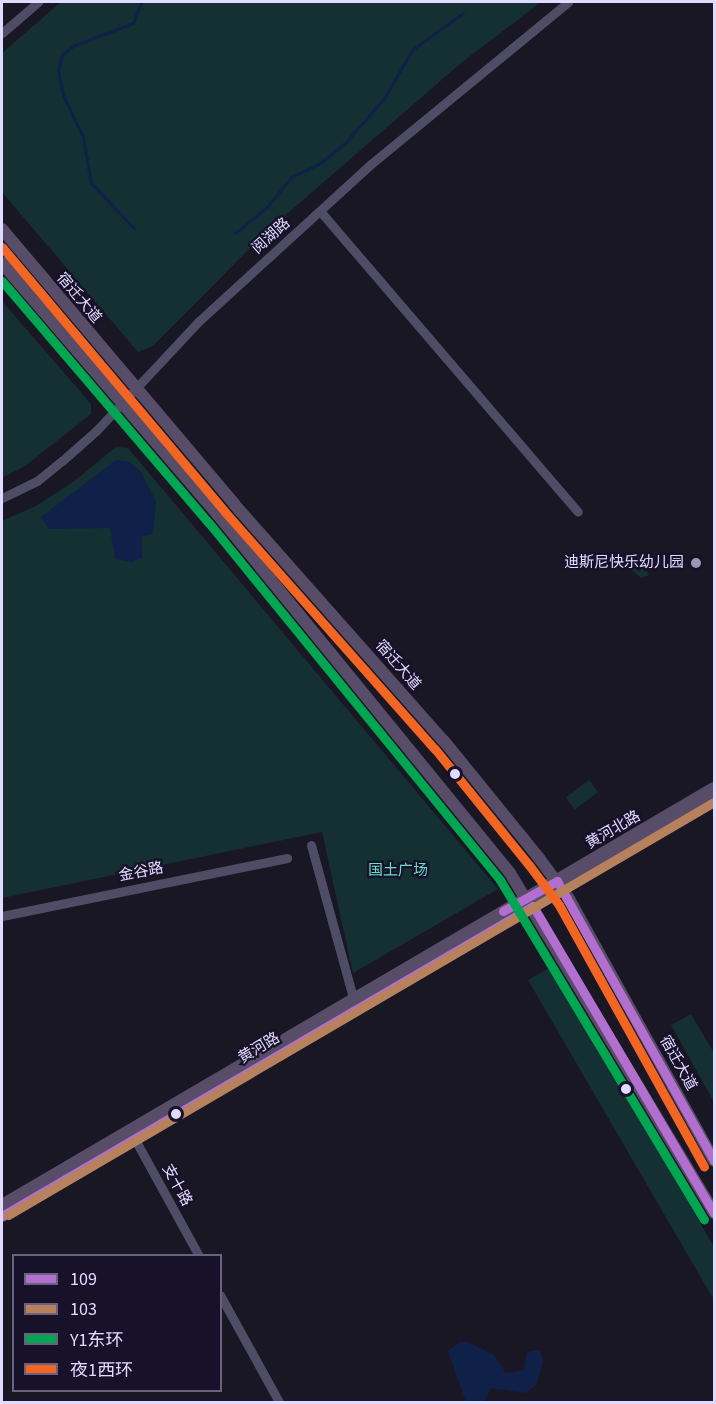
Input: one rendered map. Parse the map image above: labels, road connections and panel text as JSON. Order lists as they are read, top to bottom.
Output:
{
  "streets": {
    "main road": ["宿迁大道", "黄河北路", "黄河路"],
    "street": ["阅湖路", "金谷路", "支十路"]
  },
  "crossings": [
    ["阅湖路", "宿迁大道"],
    ["宿迁大道", "黄河北路"],
    ["黄河北路", "黄河路"],
    ["黄河路", "支十路"]
  ],
  "parks": ["国土广场"],
  "places": ["迪斯尼快乐幼儿园"],
  "lines": [
    "transit line 夜1西环",
    "transit line Y1东环",
    "transit line 103",
    "transit line 109"
  ],
  "legend": [
    "109",
    "103",
    "Y1东环",
    "夜1西环"
  ]
}
